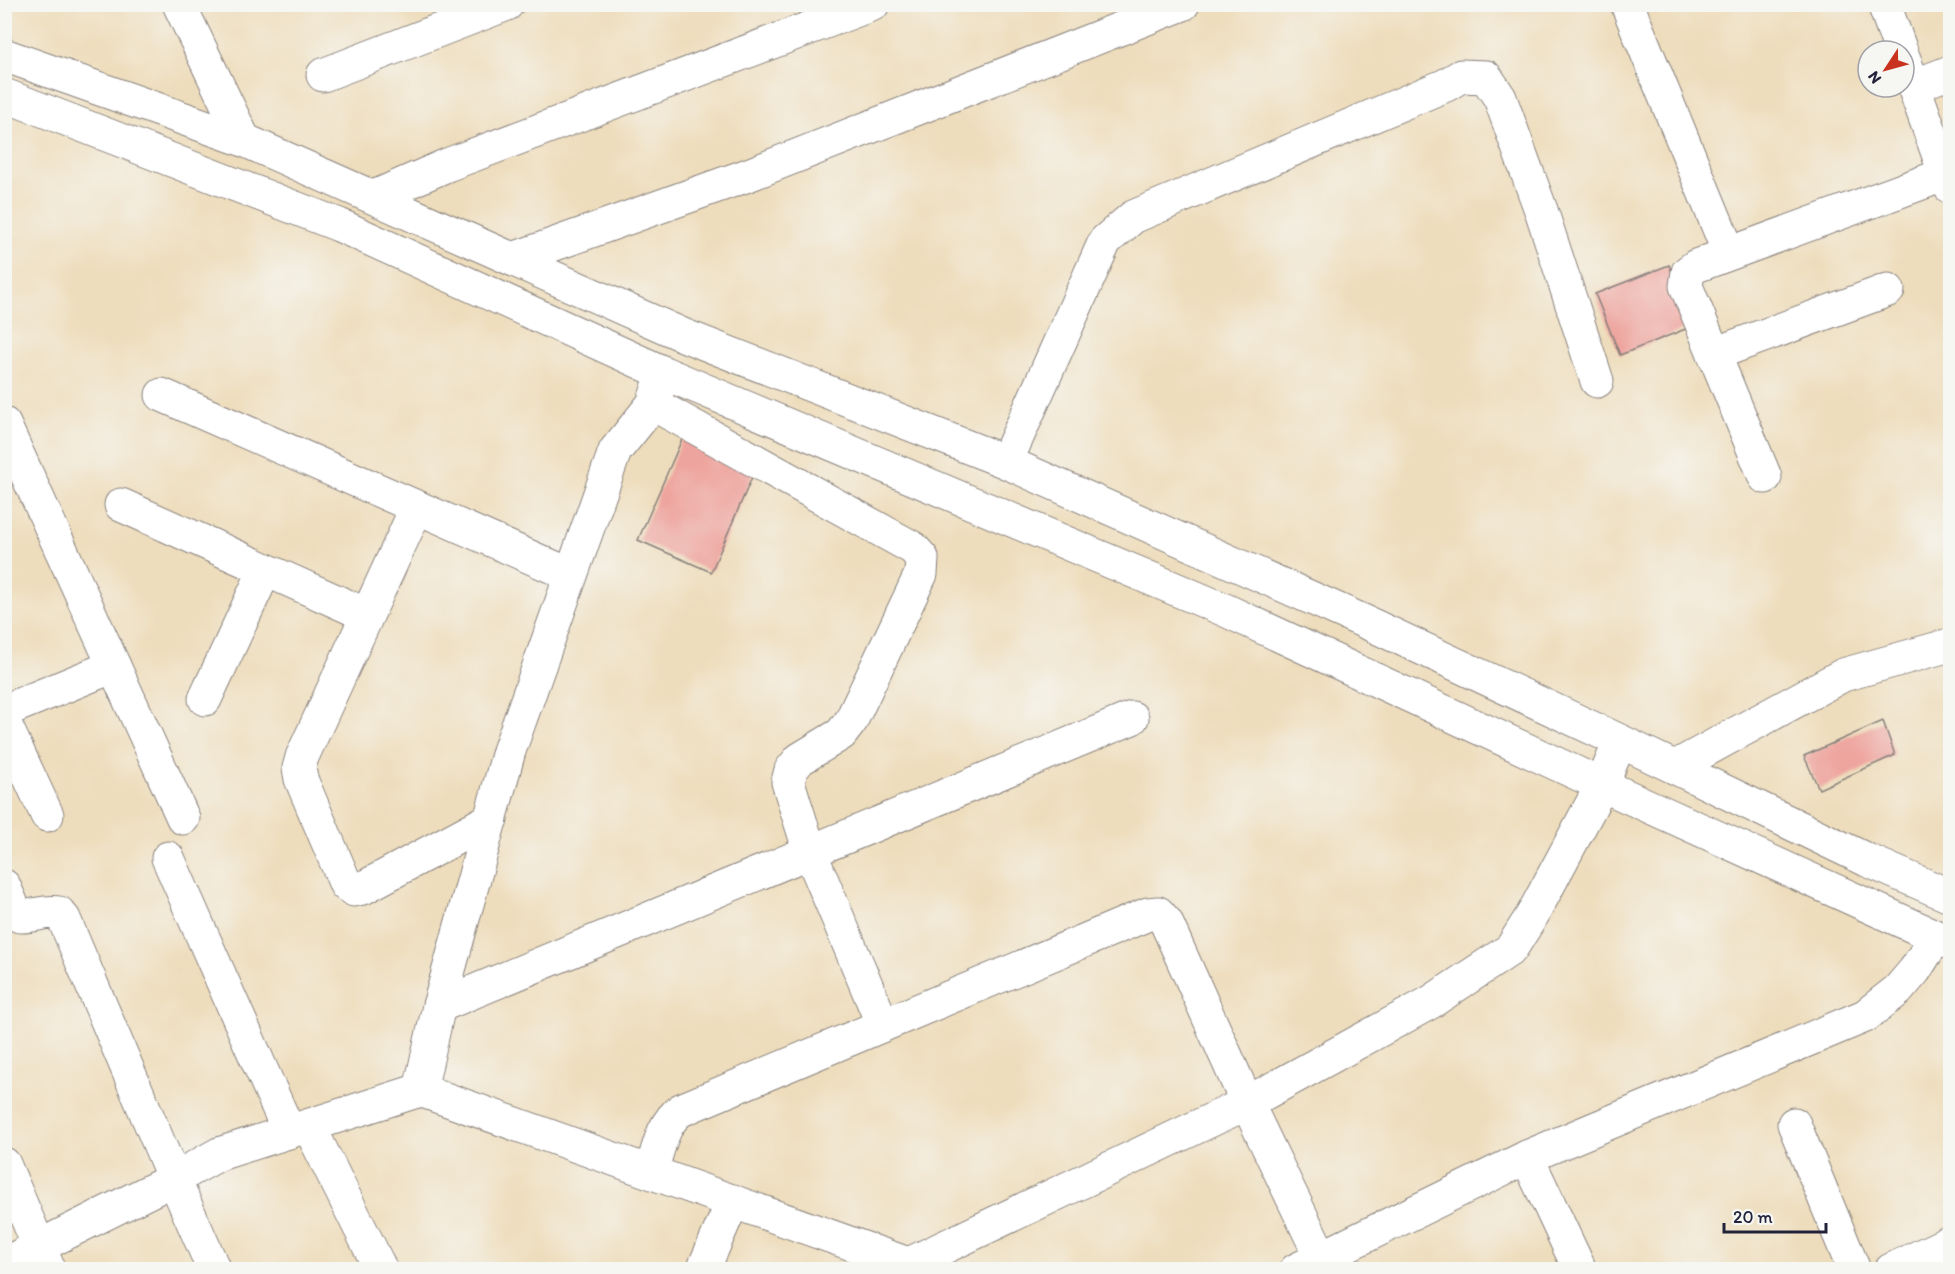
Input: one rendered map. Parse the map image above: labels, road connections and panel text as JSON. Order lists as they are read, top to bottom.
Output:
{
  "scale_bar": "20 m",
  "north": "bottom left"
}
